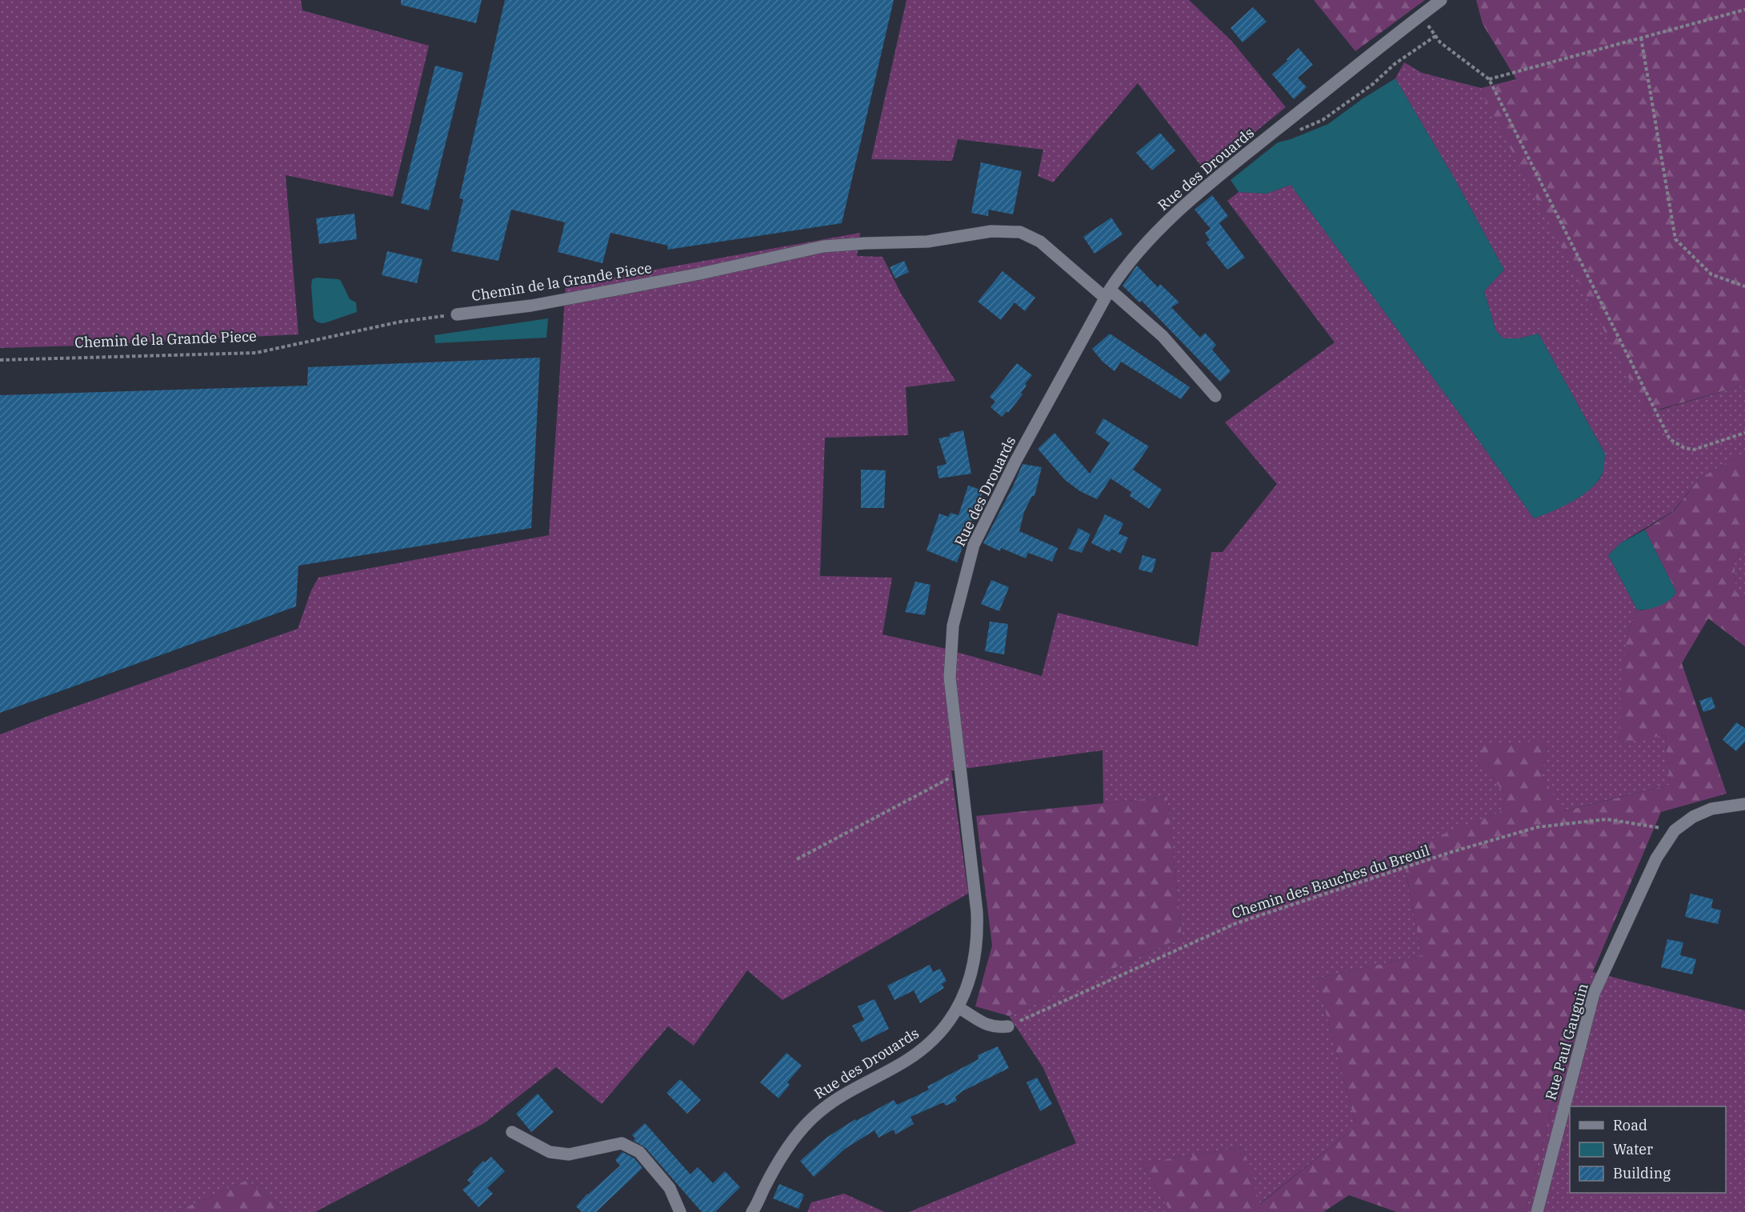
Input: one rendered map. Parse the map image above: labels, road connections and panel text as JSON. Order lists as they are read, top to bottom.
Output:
{
  "streets": {
    "street": ["Rue des Drouards", "Chemin de la Grande Piece", "Rue Paul Gauguin"],
    "path": ["Chemin des Bauches du Breuil"]
  },
  "crossings": [
    ["Rue des Drouards", "Chemin de la Grande Piece"],
    ["Chemin des Bauches du Breuil", "Rue Paul Gauguin"]
  ],
  "legend": ["Road", "Water", "Building"]
}
